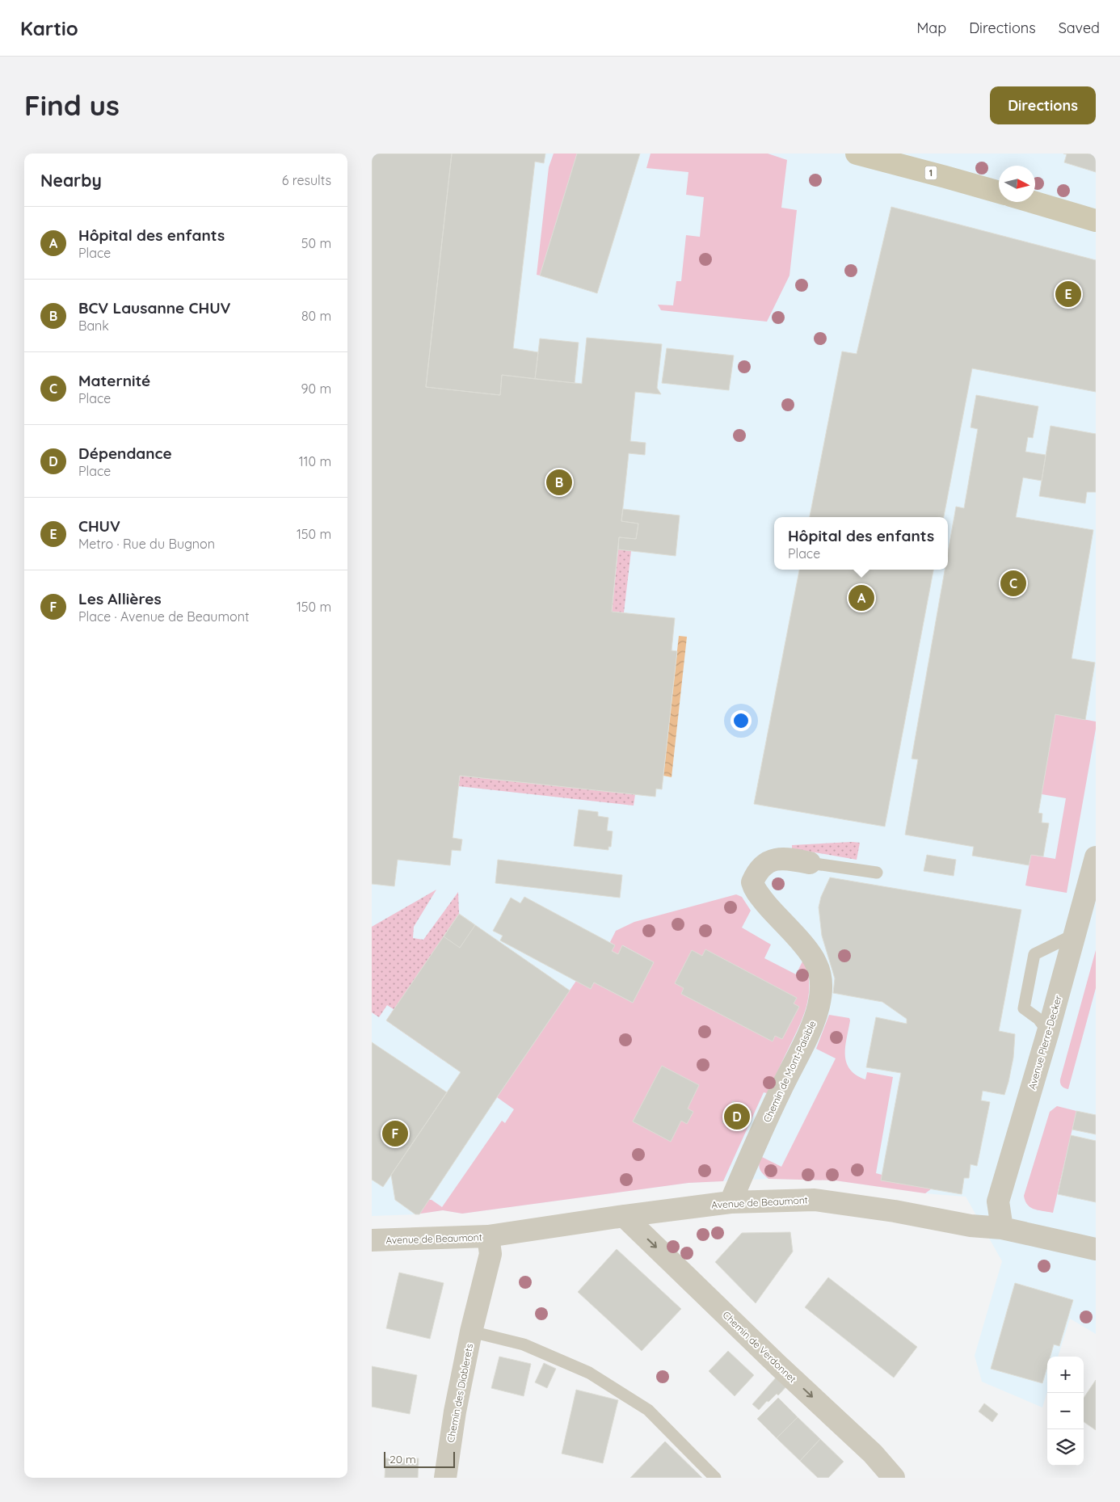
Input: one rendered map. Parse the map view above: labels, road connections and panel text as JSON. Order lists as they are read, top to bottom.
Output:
{
  "streets": {
    "main road": ["1"],
    "street": [
      "Avenue Pierre-Decker",
      "Chemin de Mont-Paisible",
      "Avenue de Beaumont",
      "Chemin de Verdonnet",
      "Chemin des Diablerets"
    ]
  },
  "crossings": [
    ["Avenue Pierre-Decker", "Avenue de Beaumont"],
    ["Chemin de Mont-Paisible", "Avenue de Beaumont"],
    ["Avenue de Beaumont", "Chemin de Verdonnet"],
    ["Avenue de Beaumont", "Chemin des Diablerets"]
  ],
  "one_way": ["Chemin de Verdonnet"],
  "scale_bar": "20 m",
  "north": "right",
  "page": {
    "header": "Kartio",
    "nav": ["Map", "Directions", "Saved"],
    "buttons": "Directions",
    "title": "Find us",
    "heading": ["Nearby", "6 results"],
    "list": [
      {
        "mark": "A",
        "name": "Hôpital des enfants",
        "note": "Place",
        "value": "50 m"
      },
      {
        "mark": "B",
        "name": "BCV Lausanne CHUV",
        "note": "Bank",
        "value": "80 m"
      },
      {
        "mark": "C",
        "name": "Maternité",
        "note": "Place",
        "value": "90 m"
      },
      {
        "mark": "D",
        "name": "Dépendance",
        "note": "Place",
        "value": "110 m"
      },
      {
        "mark": "E",
        "name": "CHUV",
        "note": "Metro · Rue du Bugnon",
        "value": "150 m"
      },
      {
        "mark": "F",
        "name": "Les Allières",
        "note": "Place · Avenue de Beaumont",
        "value": "150 m"
      }
    ],
    "pins": [
      "E",
      "B",
      "C",
      "A",
      "D",
      "F"
    ],
    "popup": ["Hôpital des enfants", "Place"],
    "map_buttons": ["+", "−"],
    "scale": "20 m"
  }
}
